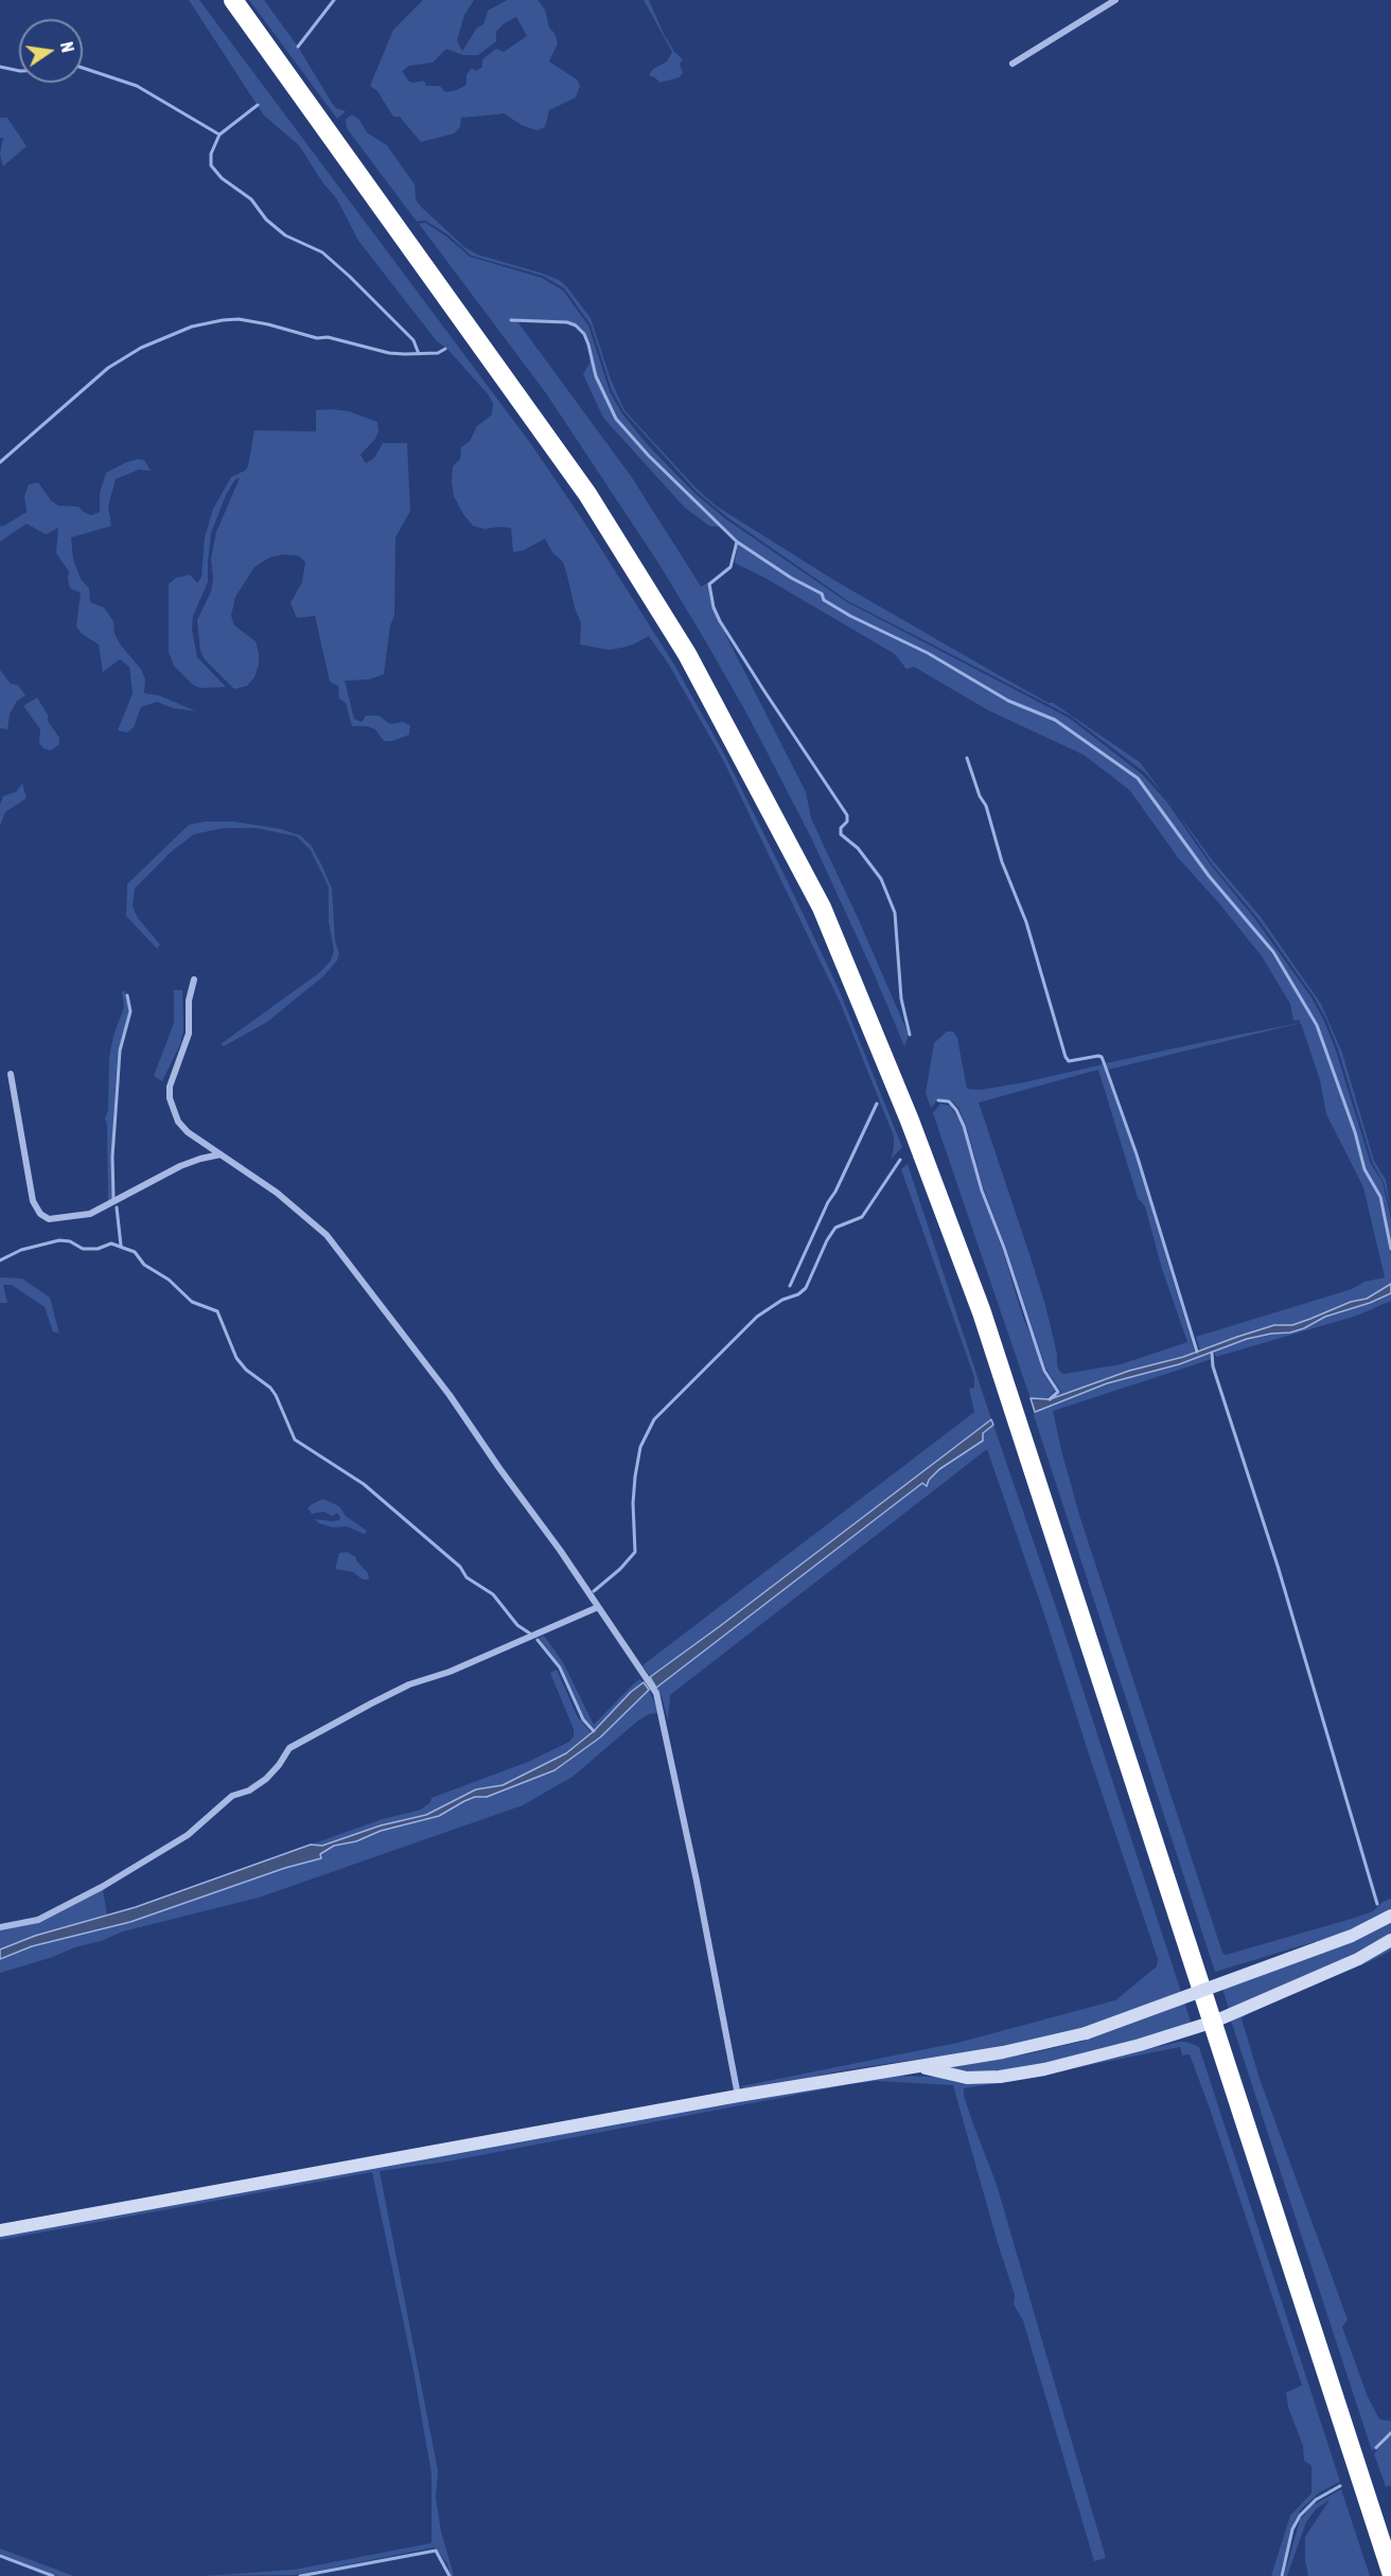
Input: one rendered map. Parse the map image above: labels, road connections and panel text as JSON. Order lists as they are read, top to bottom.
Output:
{
  "north": "right"
}
